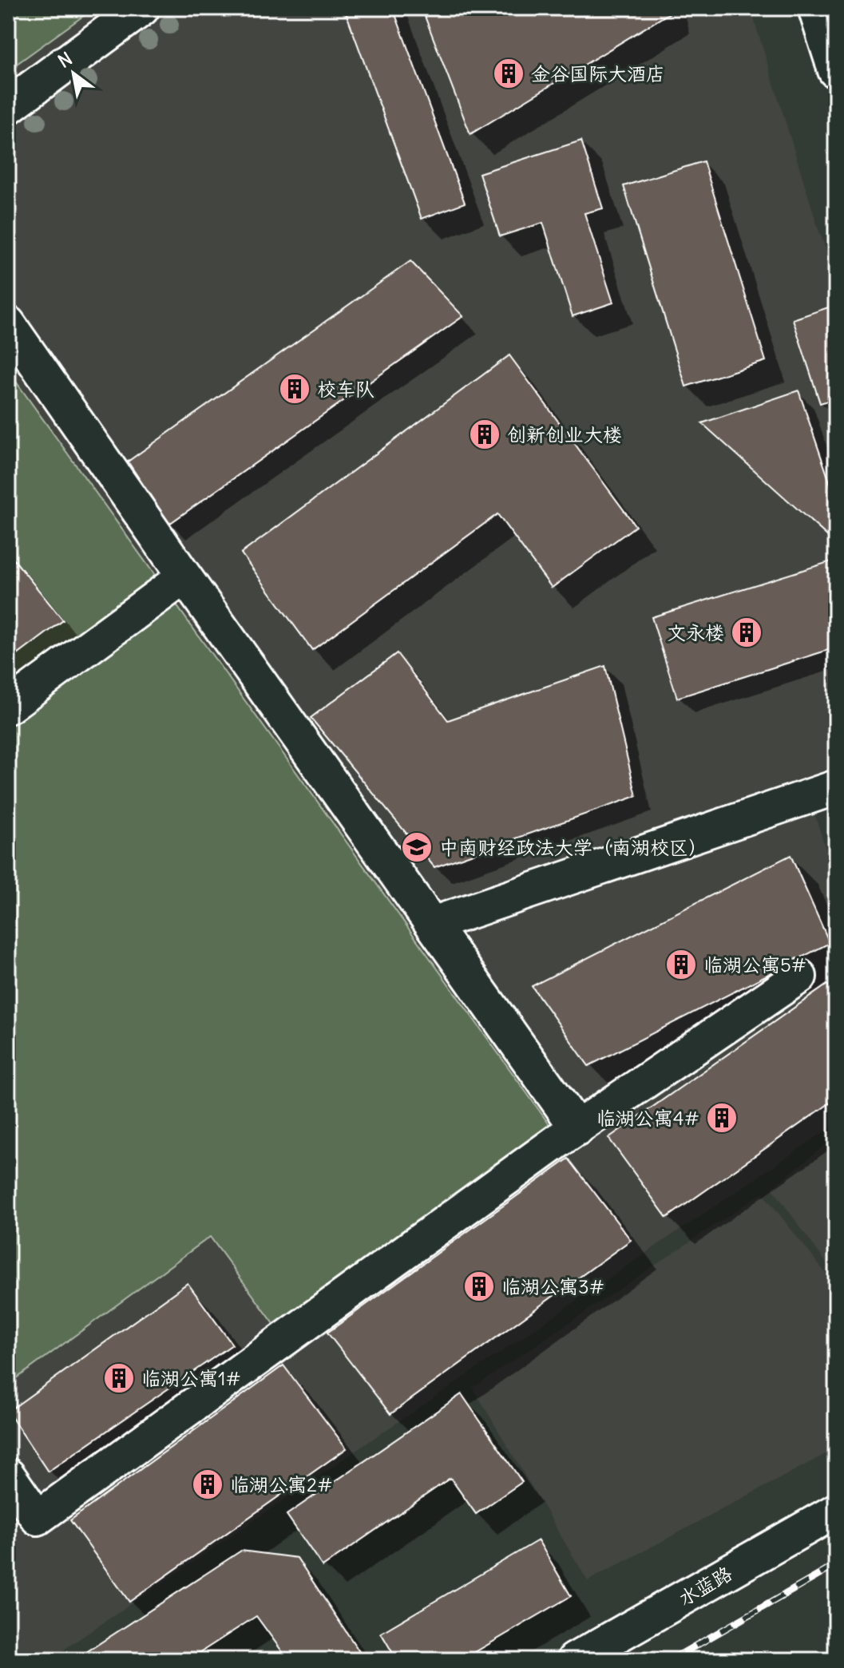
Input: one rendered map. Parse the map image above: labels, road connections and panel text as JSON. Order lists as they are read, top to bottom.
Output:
{
  "streets": {
    "street": ["水蓝路"]
  },
  "places": {
    "building": [
      "金谷国际大酒店",
      "校车队",
      "创新创业大楼",
      "文永楼",
      "临湖公寓5#",
      "临湖公寓4#",
      "临湖公寓3#",
      "临湖公寓1#",
      "临湖公寓2#"
    ],
    "school or university": ["中南财经政法大学（南湖校区）"]
  },
  "north": "top left"
}
